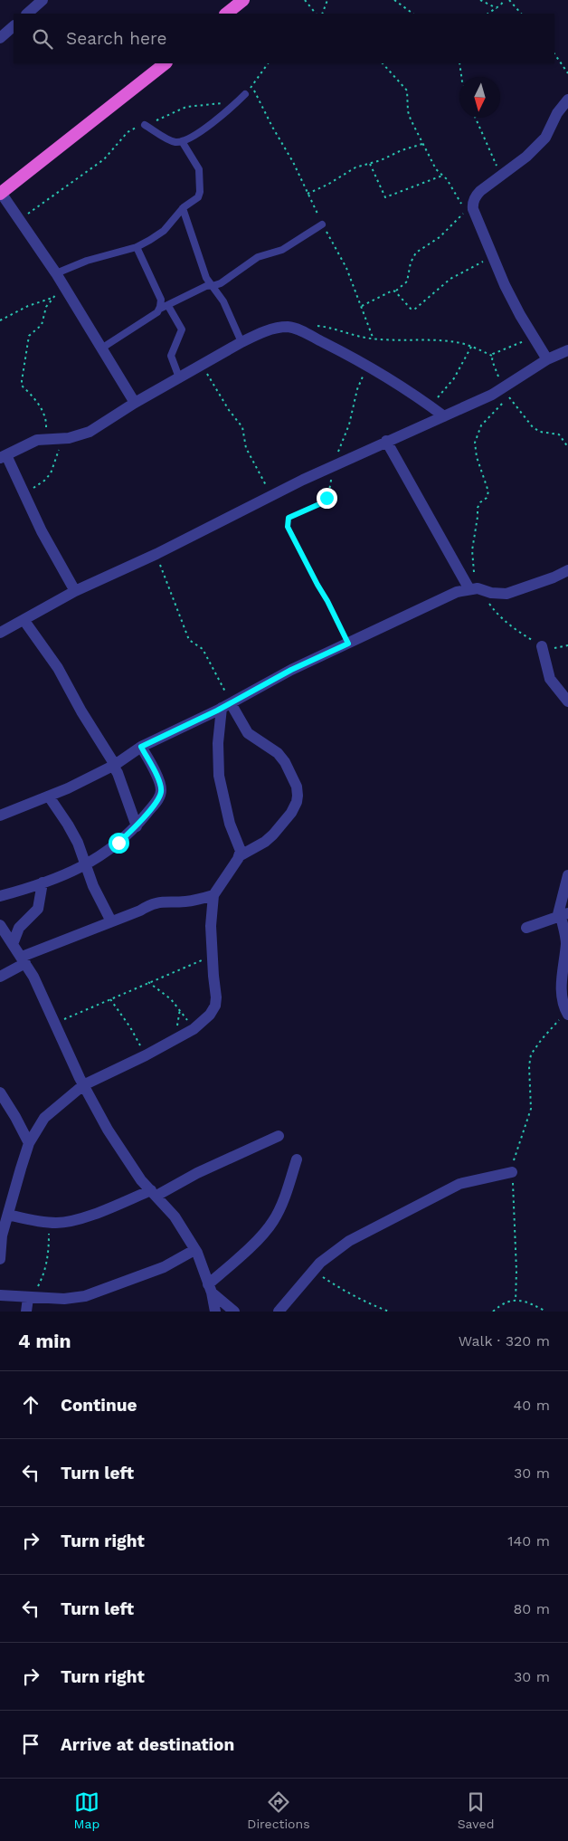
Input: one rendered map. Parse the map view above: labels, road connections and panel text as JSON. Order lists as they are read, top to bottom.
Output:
{
  "north": "bottom",
  "page": {
    "search": "Search here",
    "heading": ["4 min", "Walk · 320 m"],
    "list": [
      ["Continue", "40 m"],
      ["Turn left", "30 m"],
      ["Turn right", "140 m"],
      ["Turn left", "80 m"],
      ["Turn right", "30 m"],
      "Arrive at destination"
    ],
    "nav": ["Map", "Directions", "Saved"]
  }
}
